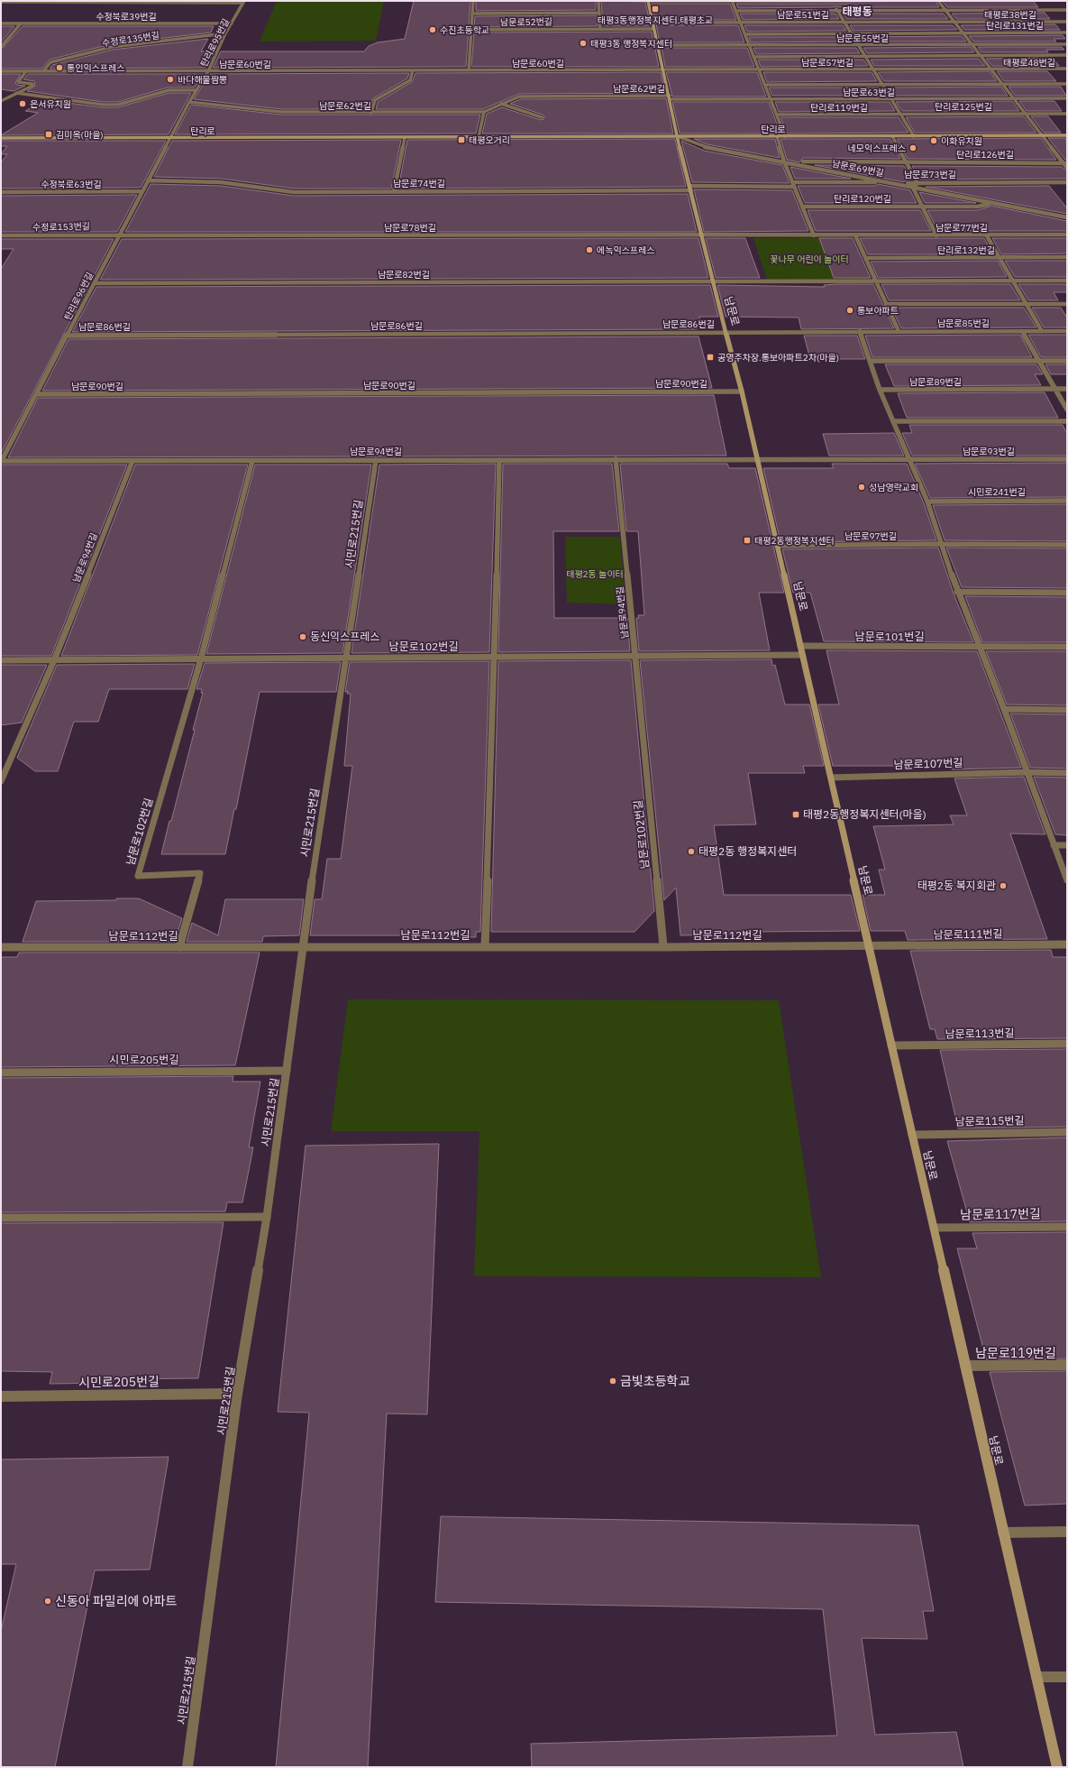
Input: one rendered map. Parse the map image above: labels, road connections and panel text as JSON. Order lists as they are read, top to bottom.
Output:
{
  "streets": {
    "main road": ["탄리로", "남문로"],
    "street": [
      "남문로51번길",
      "태평로38번길",
      "수정북로39번길",
      "남문로52번길",
      "탄리로131번길",
      "남문로55번길",
      "수정로135번길",
      "탄리로95번길",
      "남문로57번길",
      "태평로48번길",
      "남문로60번길",
      "남문로62번길",
      "남문로63번길",
      "탄리로125번길",
      "탄리로119번길",
      "탄리로126번길",
      "남문로69번길",
      "남문로73번길",
      "남문로74번길",
      "수정북로63번길",
      "탄리로120번길",
      "수정로153번길",
      "남문로78번길",
      "남문로77번길",
      "탄리로132번길",
      "남문로82번길",
      "탄리로96번길",
      "남문로85번길",
      "남문로86번길",
      "남문로89번길",
      "남문로90번길",
      "남문로94번길",
      "남문로93번길",
      "시민로241번길",
      "시민로215번길",
      "남문로97번길",
      "남문로101번길",
      "남문로102번길",
      "남문로107번길",
      "남문로111번길",
      "남문로112번길",
      "남문로113번길",
      "시민로205번길",
      "남문로115번길",
      "남문로117번길",
      "남문로119번길"
    ]
  },
  "crossings": [
    ["남문로51번길", "태평로38번길"],
    ["남문로51번길", "남문로52번길"],
    ["남문로51번길", "남문로"],
    ["수정북로39번길", "탄리로95번길"],
    ["남문로52번길", "남문로"],
    ["남문로55번길", "남문로"],
    ["수정로135번길", "탄리로95번길"],
    ["탄리로95번길", "남문로60번길"],
    ["탄리로95번길", "남문로62번길"],
    ["탄리로95번길", "탄리로"],
    ["탄리로95번길", "탄리로96번길"],
    ["남문로57번길", "태평로48번길"],
    ["남문로57번길", "남문로60번길"],
    ["남문로57번길", "남문로"],
    ["남문로60번길", "남문로"],
    ["남문로62번길", "남문로63번길"],
    ["남문로62번길", "남문로"],
    ["남문로63번길", "남문로"],
    ["탄리로125번길", "탄리로119번길"],
    ["탄리로", "남문로69번길"],
    ["탄리로", "탄리로96번길"],
    ["탄리로", "남문로"],
    ["탄리로126번길", "남문로69번길"],
    ["남문로69번길", "남문로73번길"],
    ["남문로69번길", "탄리로120번길"],
    ["남문로69번길", "남문로"],
    ["남문로73번길", "남문로74번길"],
    ["남문로73번길", "남문로"],
    ["남문로74번길", "탄리로96번길"],
    ["남문로74번길", "남문로"],
    ["수정북로63번길", "탄리로96번길"],
    ["수정로153번길", "남문로78번길"],
    ["수정로153번길", "탄리로96번길"],
    ["남문로78번길", "남문로77번길"],
    ["남문로78번길", "탄리로96번길"],
    ["남문로78번길", "남문로"],
    ["남문로77번길", "남문로"],
    ["남문로82번길", "탄리로96번길"],
    ["남문로82번길", "남문로"],
    ["탄리로96번길", "남문로86번길"],
    ["탄리로96번길", "남문로90번길"],
    ["탄리로96번길", "남문로94번길"],
    ["남문로", "남문로85번길"],
    ["남문로", "남문로86번길"],
    ["남문로", "남문로90번길"],
    ["남문로", "남문로94번길"],
    ["남문로", "남문로93번길"],
    ["남문로", "남문로97번길"],
    ["남문로", "남문로101번길"],
    ["남문로", "남문로102번길"],
    ["남문로", "남문로107번길"],
    ["남문로", "남문로111번길"],
    ["남문로", "남문로112번길"],
    ["남문로", "남문로113번길"],
    ["남문로", "남문로115번길"],
    ["남문로", "남문로117번길"],
    ["남문로", "남문로119번길"],
    ["남문로85번길", "남문로86번길"],
    ["남문로94번길", "남문로93번길"],
    ["남문로94번길", "시민로215번길"],
    ["남문로94번길", "남문로102번길"],
    ["시민로215번길", "남문로102번길"],
    ["시민로215번길", "남문로112번길"],
    ["시민로215번길", "시민로205번길"],
    ["남문로102번길", "남문로112번길"],
    ["남문로111번길", "남문로112번길"]
  ],
  "districts": ["태평동"],
  "parks": ["꽃나무 어린이 놀이터", "태평2동 놀이터"],
  "places": {
    "transit": [
      "태평3동행정복지센터.태평초교",
      "김미옥(마을)",
      "태평오거리",
      "공영주차장.통보아파트2차(마을)",
      "태평2동행정복지센터",
      "태평2동행정복지센터(마을)"
    ],
    "other": [
      "수진초등학교",
      "태평3동 행정복지센터",
      "통인익스프레스",
      "바다해물짬뽕",
      "은서유치원",
      "이화유치원",
      "네모익스프레스",
      "에녹익스프레스",
      "통보아파트",
      "성남영락교회",
      "동신익스프레스",
      "태평2동 행정복지센터",
      "태평2동 복지회관",
      "금빛초등학교",
      "신동아 파밀리에 아파트"
    ]
  }
}
